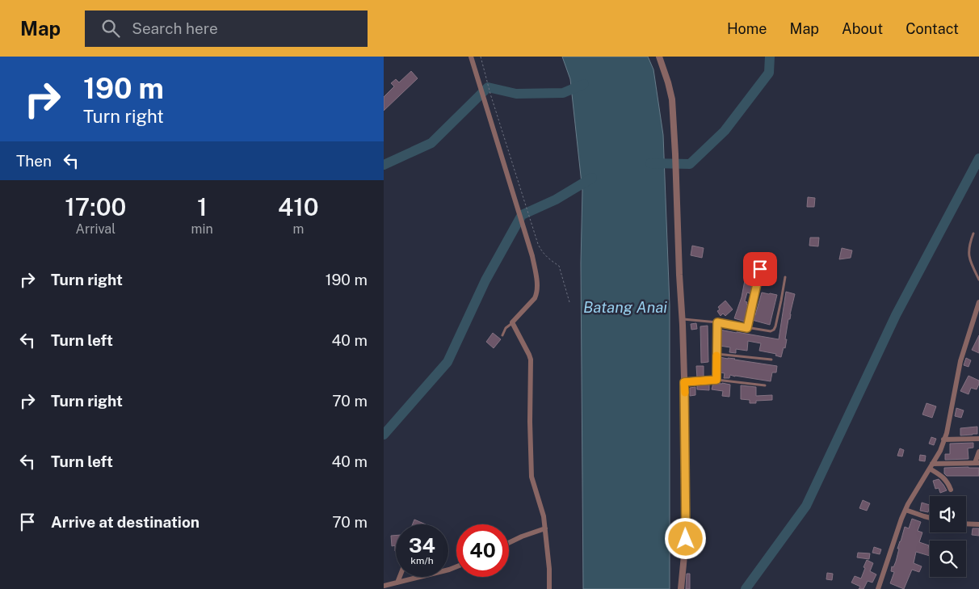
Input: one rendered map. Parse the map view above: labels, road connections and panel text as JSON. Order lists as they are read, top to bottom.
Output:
{
  "water": ["Batang Anai"],
  "page": {
    "header": "Map",
    "search": "Search here",
    "nav": [
      "Home",
      "Map",
      "About",
      "Contact"
    ],
    "turn": ["190 m", "Turn right"],
    "then": "Then",
    "eta": [
      "17:00",
      "Arrival",
      "1",
      "min",
      "410",
      "m"
    ],
    "list": [
      {
        "name": "Turn right",
        "value": "190 m"
      },
      {
        "name": "Turn left",
        "value": "40 m"
      },
      {
        "name": "Turn right",
        "value": "70 m"
      },
      {
        "name": "Turn left",
        "value": "40 m"
      },
      {
        "name": "Arrive at destination",
        "value": "70 m"
      }
    ],
    "speed": "34 km/h",
    "limit": "40"
  }
}
